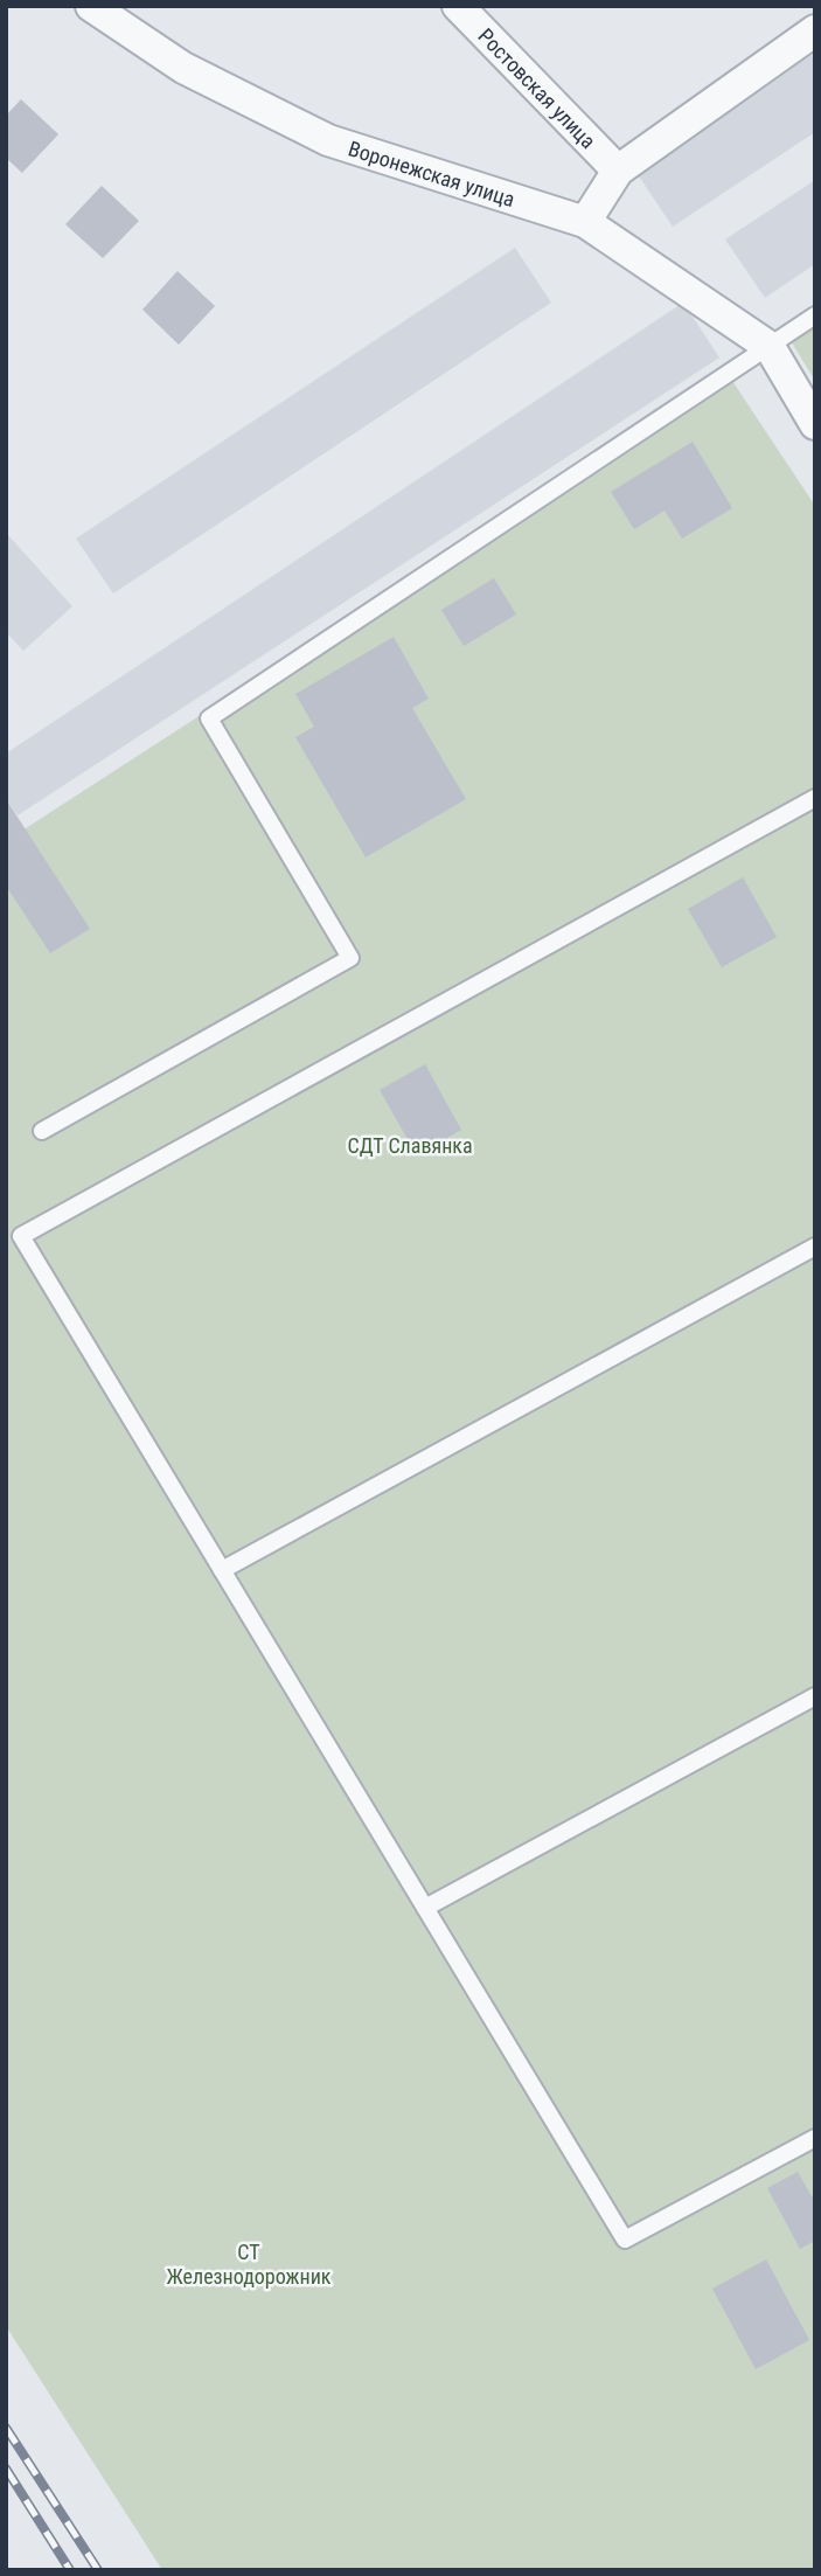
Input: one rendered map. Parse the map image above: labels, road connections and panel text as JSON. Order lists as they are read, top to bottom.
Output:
{
  "streets": {
    "street": ["Ростовская улица", "Воронежская улица"]
  },
  "parks": ["СДТ Славянка", "СТ Железнодорожник"]
}
